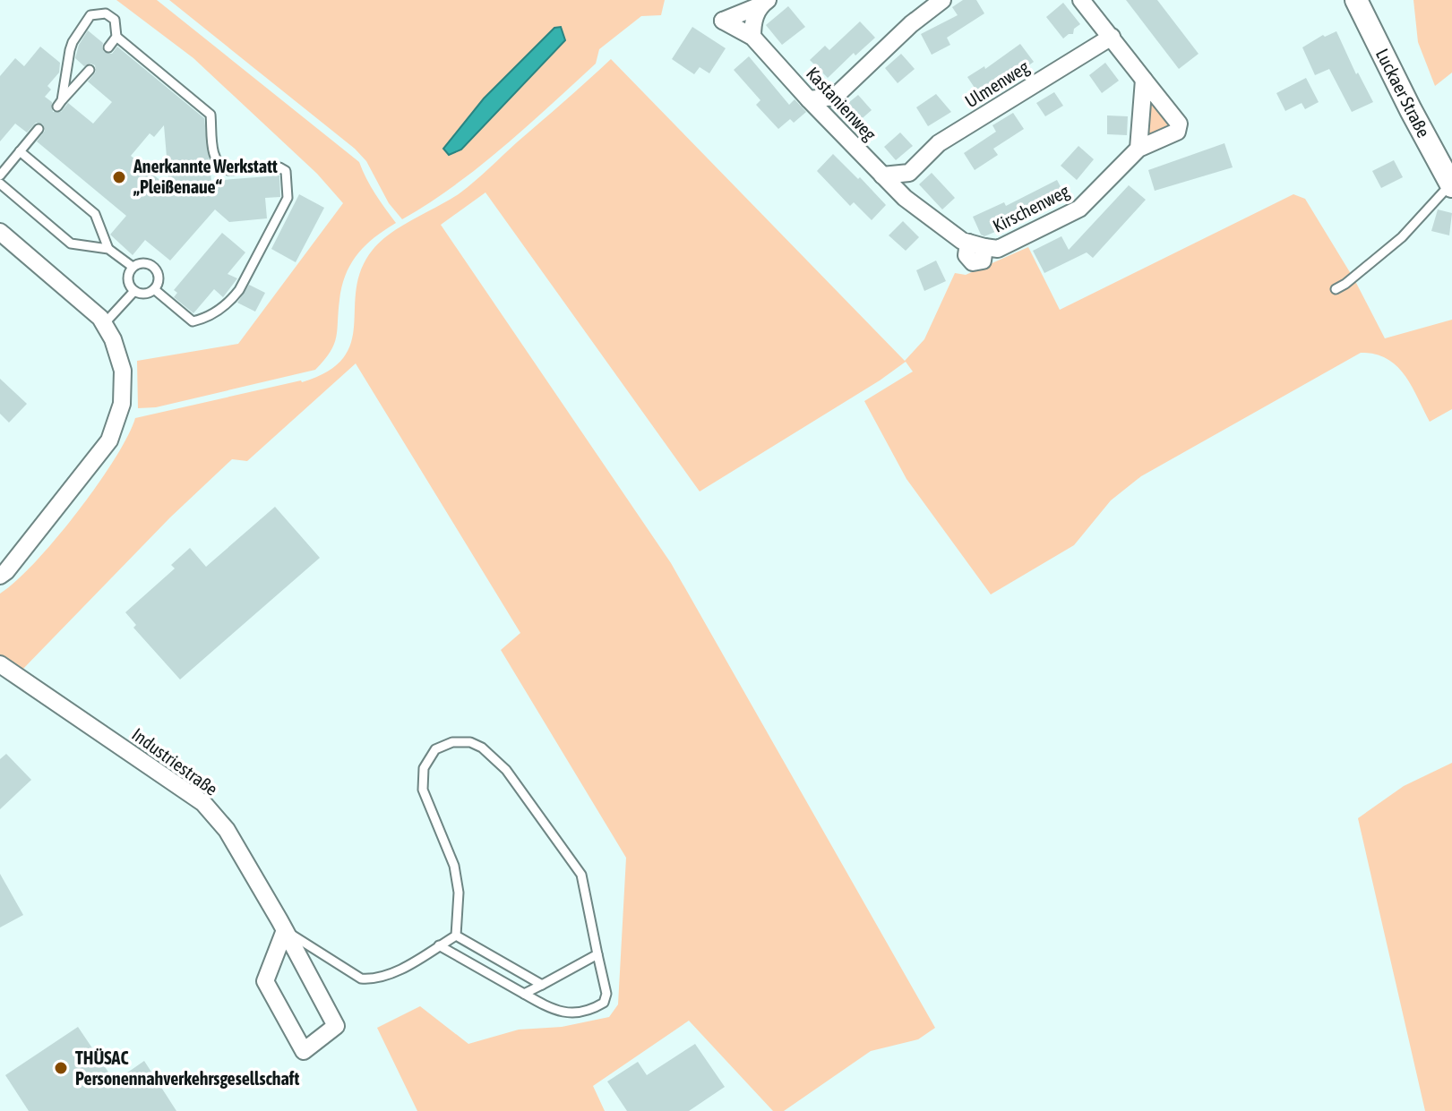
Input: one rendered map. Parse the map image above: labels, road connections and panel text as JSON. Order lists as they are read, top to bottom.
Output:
{
  "streets": {
    "street": [
      "Ulmenweg",
      "Luckaer Straße",
      "Kastanienweg",
      "Kirschenweg",
      "Industriestraße"
    ]
  },
  "crossings": [
    ["Kastanienweg", "Kirschenweg"]
  ],
  "places": ["Anerkannte Werkstatt „Pleißenaue“", "THÜSAC Personennahverkehrsgesellschaft"]
}
